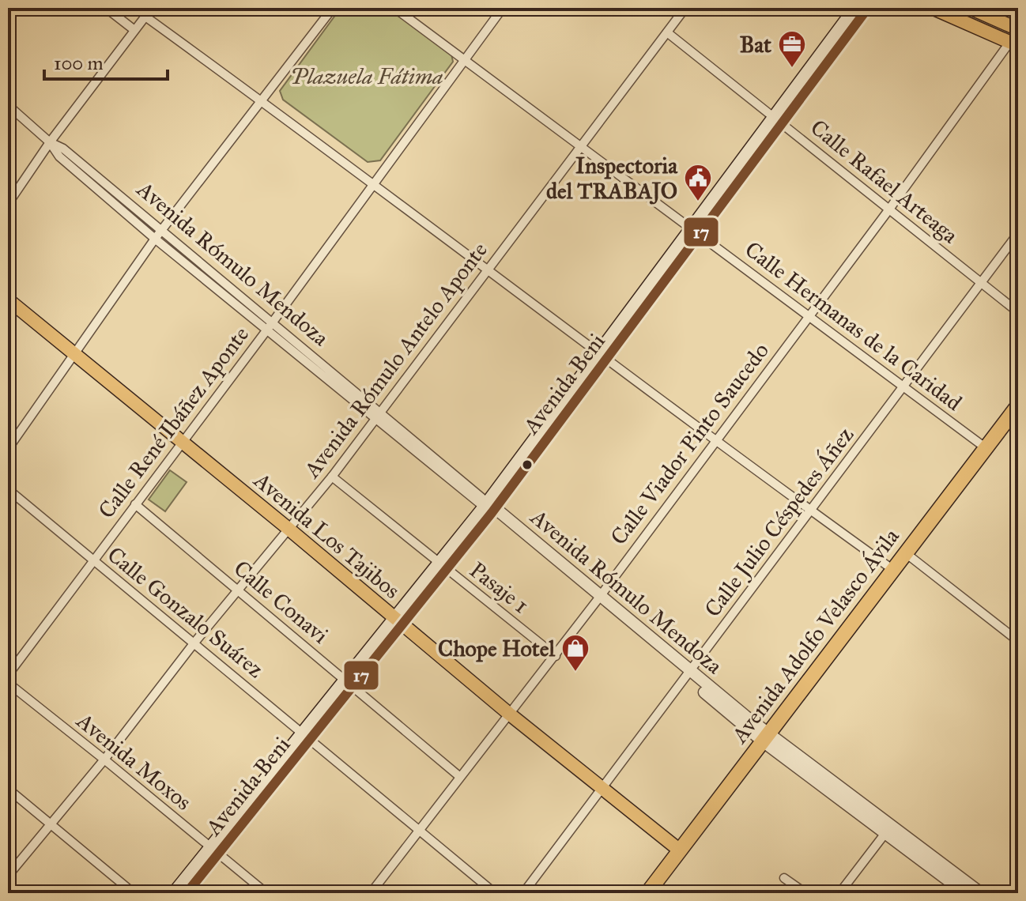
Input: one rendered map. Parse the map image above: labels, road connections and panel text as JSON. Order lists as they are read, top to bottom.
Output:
{
  "streets": {
    "highway": ["Avenida Adolfo Velasco Ávila"],
    "main road": ["Avenida Rómulo Mendoza", "Avenida Beni", "Avenida Los Tajibos"],
    "street": [
      "Calle Rafael Arteaga",
      "Calle Hermanas de la Caridad",
      "Avenida Rómulo Antelo Aponte",
      "Calle René Ibáñez Aponte",
      "Calle Viador Pinto Saucedo",
      "Calle Julio Céspedes Áñez",
      "Pasaje 1",
      "Calle Conavi",
      "Calle Gonzalo Suárez",
      "Avenida Moxos"
    ]
  },
  "crossings": [
    ["Calle Rafael Arteaga", "Avenida Rómulo Antelo Aponte"],
    ["Calle Rafael Arteaga", "Avenida Beni"],
    ["Calle Rafael Arteaga", "Calle Viador Pinto Saucedo"],
    ["Calle Rafael Arteaga", "Calle Julio Céspedes Áñez"],
    ["Avenida Rómulo Mendoza", "Avenida Rómulo Antelo Aponte"],
    ["Avenida Rómulo Mendoza", "Avenida Beni"],
    ["Avenida Rómulo Mendoza", "Calle René Ibáñez Aponte"],
    ["Avenida Rómulo Mendoza", "Calle Viador Pinto Saucedo"],
    ["Avenida Rómulo Mendoza", "Calle Julio Céspedes Áñez"],
    ["Avenida Rómulo Mendoza", "Avenida Adolfo Velasco Ávila"],
    ["Calle Hermanas de la Caridad", "Avenida Rómulo Antelo Aponte"],
    ["Calle Hermanas de la Caridad", "Avenida Beni"],
    ["Calle Hermanas de la Caridad", "Calle René Ibáñez Aponte"],
    ["Calle Hermanas de la Caridad", "Calle Viador Pinto Saucedo"],
    ["Calle Hermanas de la Caridad", "Calle Julio Céspedes Áñez"],
    ["Calle Hermanas de la Caridad", "Avenida Adolfo Velasco Ávila"],
    ["Avenida Rómulo Antelo Aponte", "Avenida Los Tajibos"],
    ["Avenida Rómulo Antelo Aponte", "Pasaje 1"],
    ["Avenida Rómulo Antelo Aponte", "Calle Conavi"],
    ["Avenida Rómulo Antelo Aponte", "Calle Gonzalo Suárez"],
    ["Avenida Rómulo Antelo Aponte", "Avenida Moxos"],
    ["Avenida Beni", "Avenida Los Tajibos"],
    ["Avenida Beni", "Pasaje 1"],
    ["Avenida Beni", "Calle Conavi"],
    ["Avenida Beni", "Calle Gonzalo Suárez"],
    ["Avenida Beni", "Avenida Moxos"],
    ["Calle René Ibáñez Aponte", "Avenida Los Tajibos"],
    ["Calle René Ibáñez Aponte", "Calle Conavi"],
    ["Calle René Ibáñez Aponte", "Calle Gonzalo Suárez"],
    ["Calle Viador Pinto Saucedo", "Avenida Los Tajibos"],
    ["Calle Viador Pinto Saucedo", "Pasaje 1"],
    ["Calle Viador Pinto Saucedo", "Calle Conavi"],
    ["Calle Viador Pinto Saucedo", "Calle Gonzalo Suárez"],
    ["Calle Julio Céspedes Áñez", "Avenida Los Tajibos"],
    ["Avenida Los Tajibos", "Avenida Adolfo Velasco Ávila"]
  ],
  "parks": ["Plazuela Fátima"],
  "places": {
    "office": ["Bat"],
    "public building": ["Inspectoria del TRABAJO"],
    "shop": ["Chope Hotel"]
  },
  "lines": ["transit line 17"],
  "scale_bar": "100 m"
}
